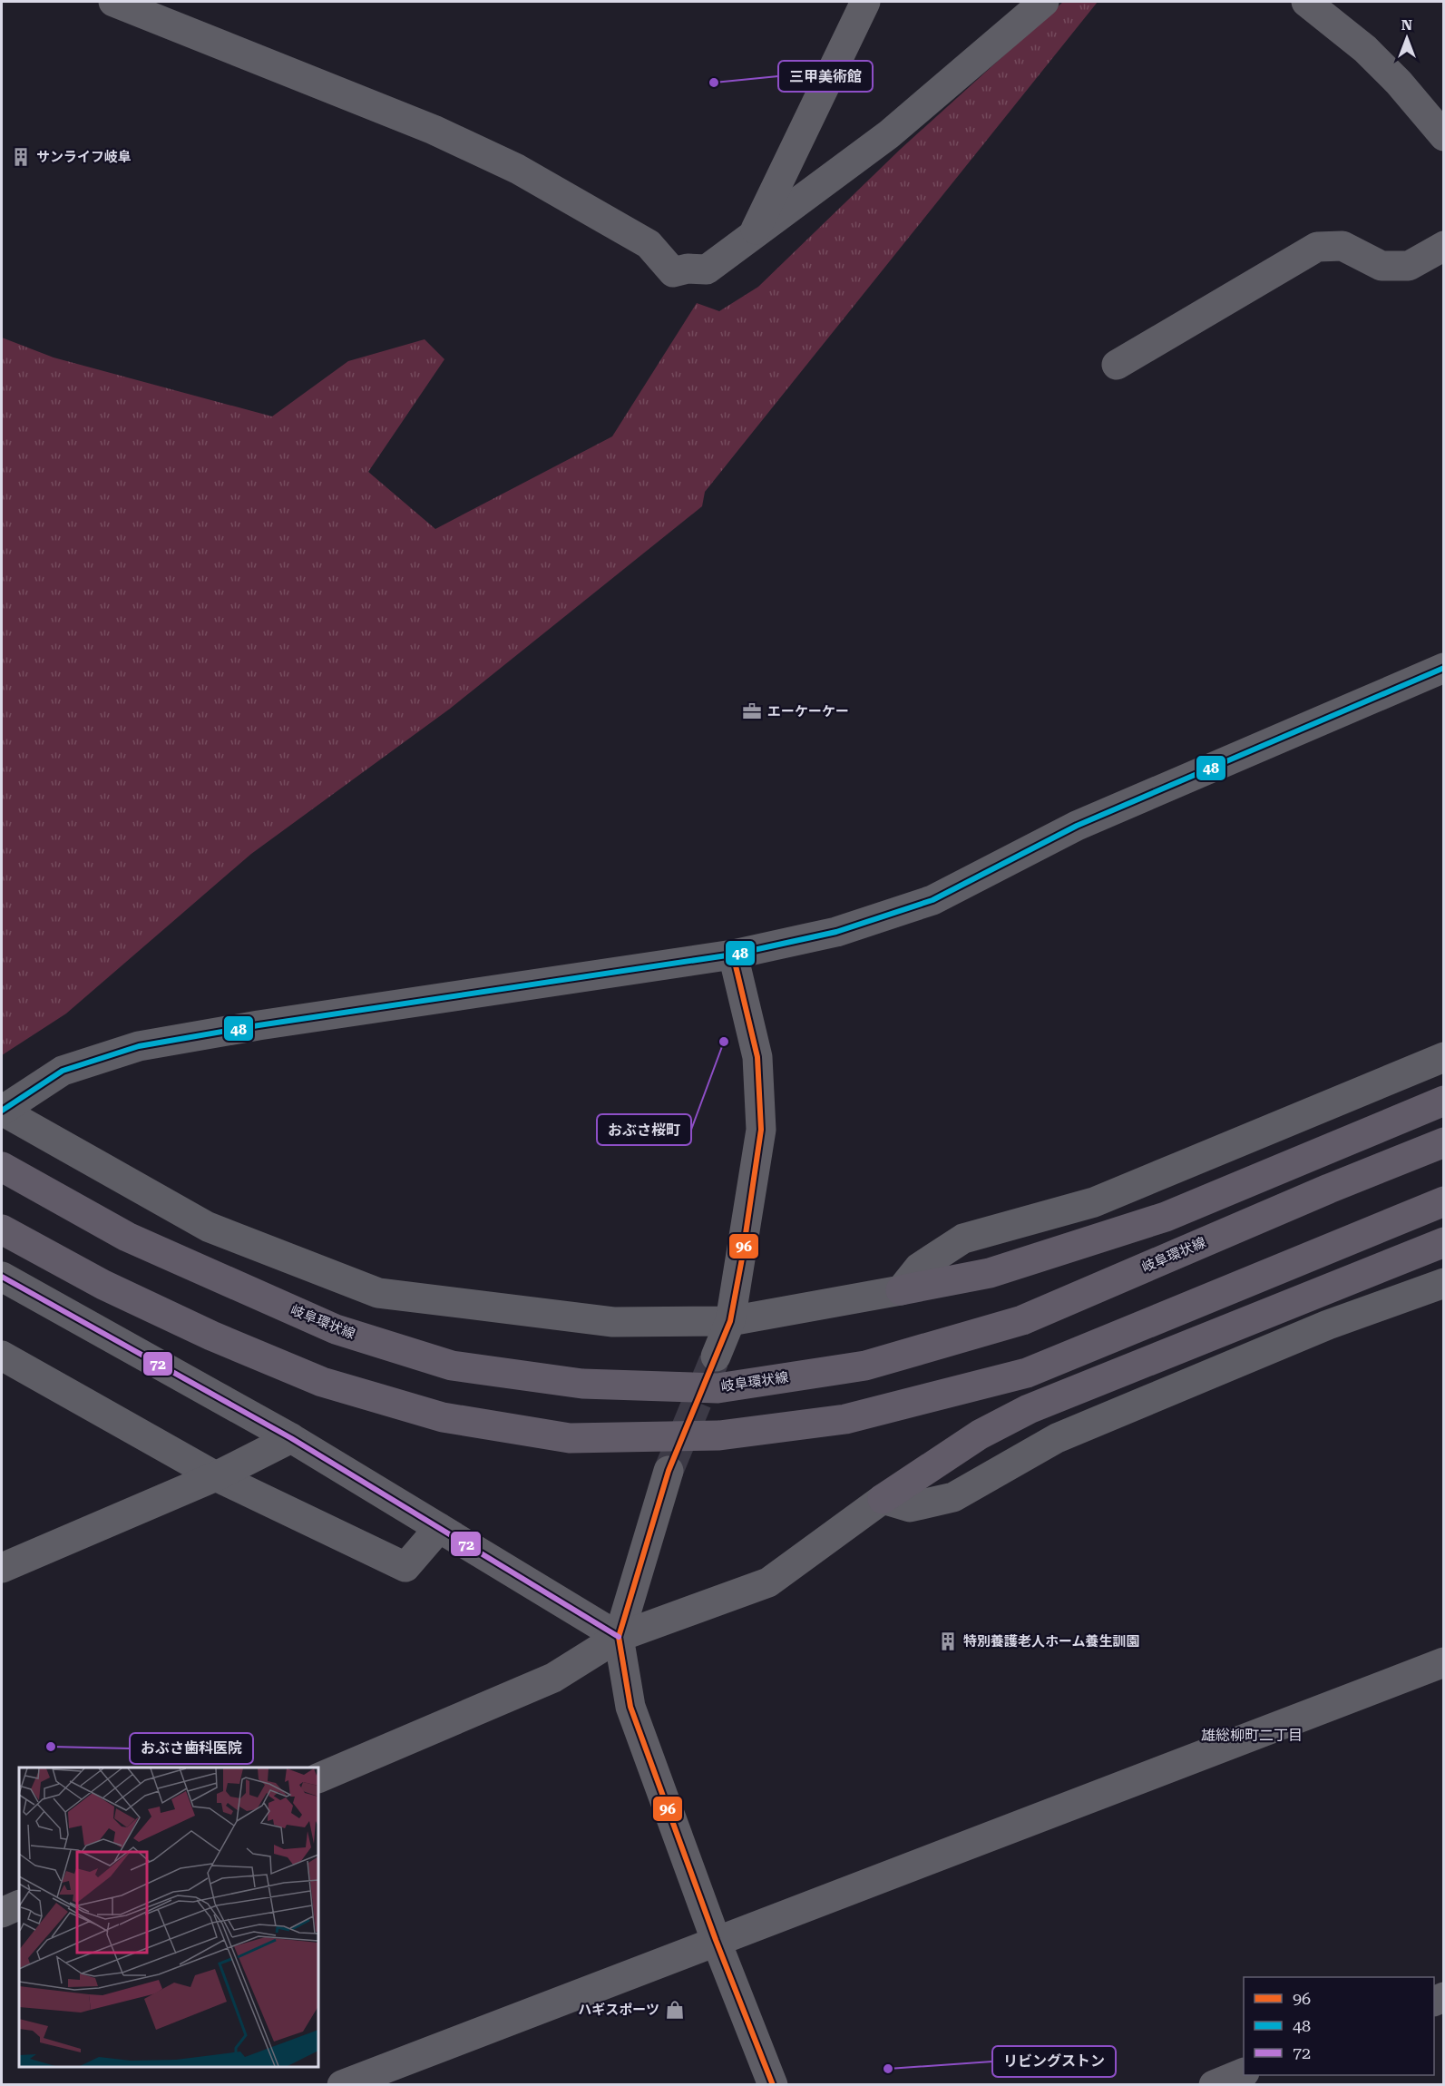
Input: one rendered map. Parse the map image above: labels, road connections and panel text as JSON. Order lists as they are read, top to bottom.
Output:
{
  "streets": {
    "main road": ["岐阜環状線"]
  },
  "districts": ["雄総柳町二丁目"],
  "places": {
    "other": [
      "三甲美術館",
      "おぶさ桜町",
      "おぶさ歯科医院",
      "リビングストン"
    ],
    "building": ["サンライフ岐阜", "特別養護老人ホーム養生訓園"],
    "office": ["エーケーケー"],
    "shop": ["ハギスポーツ"]
  },
  "lines": ["transit line 48", "transit line 96", "transit line 72"],
  "legend": ["96", "48", "72"],
  "north": "top"
}
